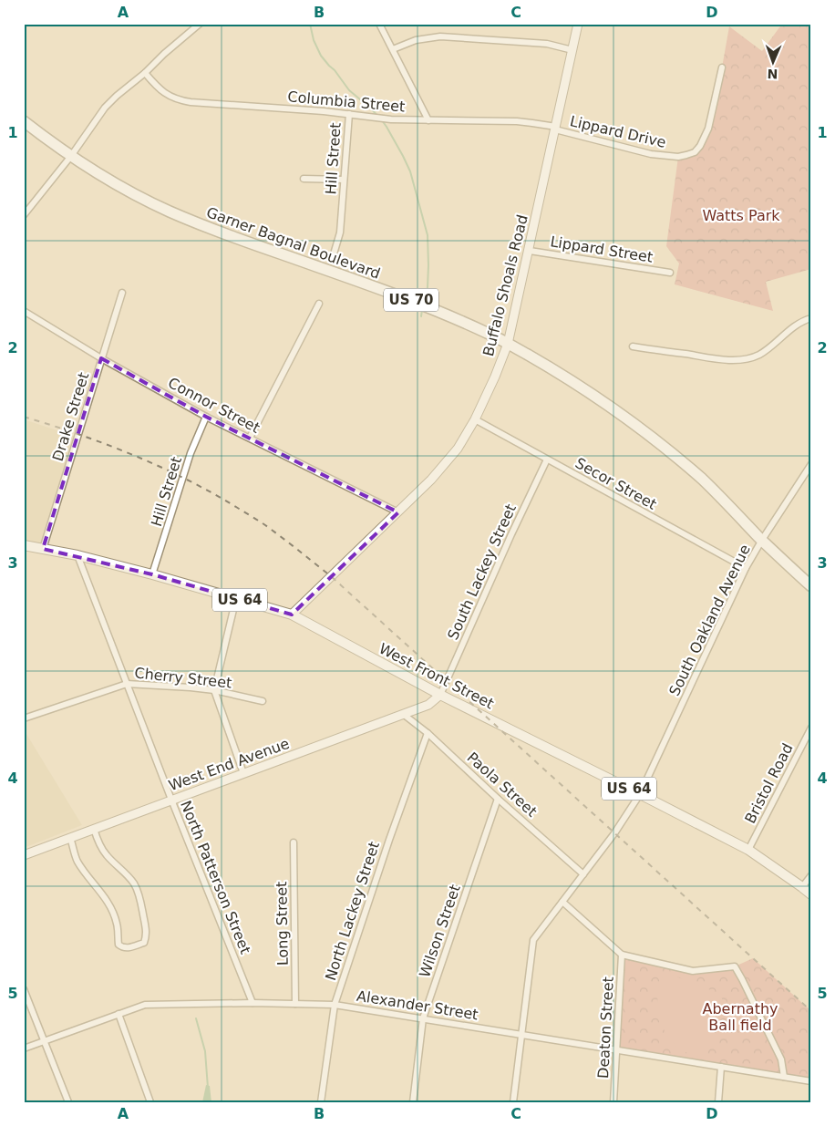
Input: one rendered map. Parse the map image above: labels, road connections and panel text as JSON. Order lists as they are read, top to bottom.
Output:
{
  "streets": {
    "highway": ["Garner Bagnal Boulevard", "US 70"],
    "main road": ["US 64", "West Front Street"],
    "street": [
      "Columbia Street",
      "Lippard Drive",
      "Hill Street",
      "Lippard Street",
      "Buffalo Shoals Road",
      "Connor Street",
      "Drake Street",
      "Secor Street",
      "South Lackey Street",
      "South Oakland Avenue",
      "Cherry Street",
      "West End Avenue",
      "Bristol Road",
      "Paola Street",
      "North Patterson Street",
      "North Lackey Street",
      "Long Street",
      "Wilson Street",
      "Alexander Street",
      "Deaton Street"
    ]
  },
  "crossings": [
    ["Columbia Street", "Lippard Drive"],
    ["Columbia Street", "Hill Street"],
    ["Columbia Street", "Buffalo Shoals Road"],
    ["Lippard Drive", "Buffalo Shoals Road"],
    ["Hill Street", "Connor Street"],
    ["Hill Street", "West Front Street"],
    ["Garner Bagnal Boulevard", "Buffalo Shoals Road"],
    ["Garner Bagnal Boulevard", "South Oakland Avenue"],
    ["Lippard Street", "Buffalo Shoals Road"],
    ["Buffalo Shoals Road", "Connor Street"],
    ["Buffalo Shoals Road", "Secor Street"],
    ["Buffalo Shoals Road", "West Front Street"],
    ["Connor Street", "Drake Street"],
    ["Drake Street", "West Front Street"],
    ["Secor Street", "South Lackey Street"],
    ["Secor Street", "South Oakland Avenue"],
    ["South Lackey Street", "West Front Street"],
    ["South Lackey Street", "West End Avenue"],
    ["South Oakland Avenue", "West Front Street"],
    ["South Oakland Avenue", "Paola Street"],
    ["South Oakland Avenue", "Alexander Street"],
    ["West Front Street", "West End Avenue"],
    ["West Front Street", "Bristol Road"],
    ["West Front Street", "North Patterson Street"],
    ["Cherry Street", "North Patterson Street"],
    ["West End Avenue", "Paola Street"],
    ["West End Avenue", "North Patterson Street"],
    ["Paola Street", "North Lackey Street"],
    ["Paola Street", "Wilson Street"],
    ["North Patterson Street", "Alexander Street"],
    ["North Lackey Street", "Alexander Street"],
    ["Long Street", "Alexander Street"],
    ["Wilson Street", "Alexander Street"],
    ["Alexander Street", "Deaton Street"]
  ],
  "parks": ["Watts Park", "Abernathy Ball field"],
  "north": "bottom",
  "grid": {
    "columns": [
      "A",
      "B",
      "C",
      "D"
    ],
    "rows": [
      "1",
      "2",
      "3",
      "4",
      "5"
    ]
  }
}
